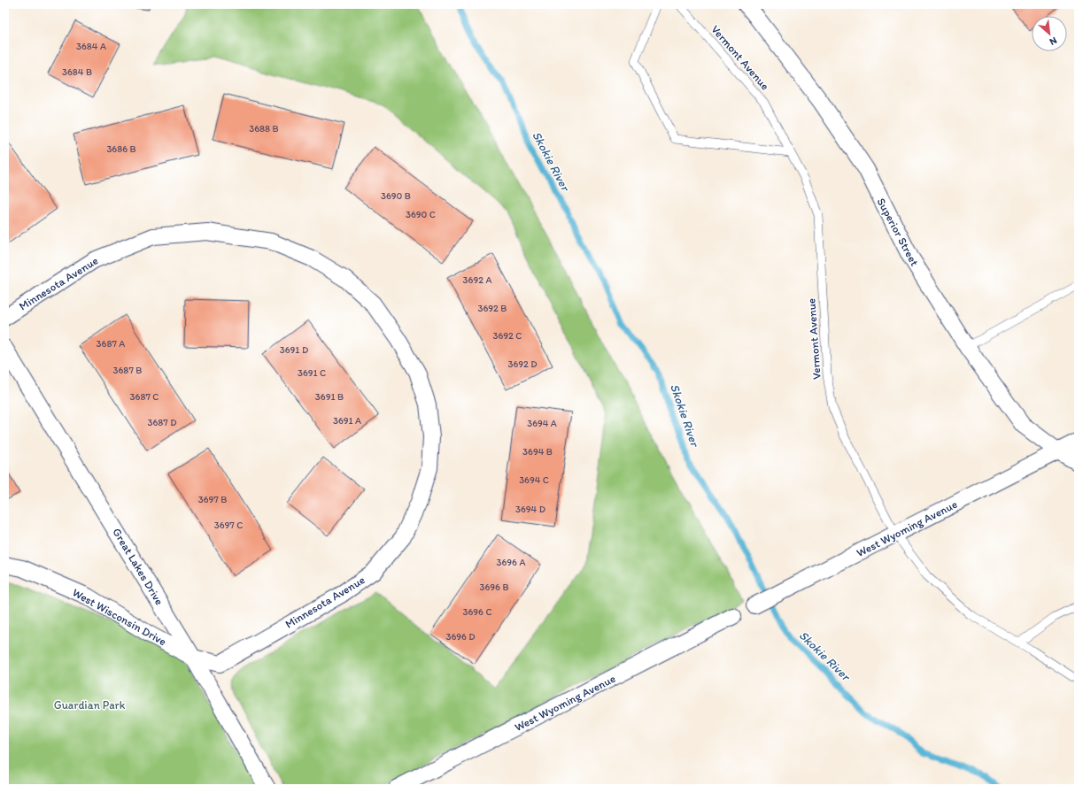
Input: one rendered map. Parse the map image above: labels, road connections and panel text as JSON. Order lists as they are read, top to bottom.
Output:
{
  "streets": {
    "street": [
      "Superior Street",
      "Minnesota Avenue",
      "West Wyoming Avenue",
      "Great Lakes Drive",
      "West Wisconsin Drive"
    ],
    "lane": ["Vermont Avenue"]
  },
  "crossings": [
    ["Vermont Avenue", "West Wyoming Avenue"],
    ["Superior Street", "West Wyoming Avenue"],
    ["Minnesota Avenue", "Great Lakes Drive"],
    ["Minnesota Avenue", "West Wisconsin Drive"],
    ["Great Lakes Drive", "West Wisconsin Drive"]
  ],
  "water": ["Skokie River"],
  "parks": ["Guardian Park"],
  "house_numbers": [
    "3684 A",
    "3684 B",
    "3688 B",
    "3686 B",
    "3690 B",
    "3690 C",
    "3692 A",
    "3692 B",
    "3692 C",
    "3687 A",
    "3691 D",
    "3692 D",
    "3687 B",
    "3691 C",
    "3687 C",
    "3691 B",
    "3691 A",
    "3687 D",
    "3694 A",
    "3694 B",
    "3694 C",
    "3697 B",
    "3694 D",
    "3697 C",
    "3696 A",
    "3696 B",
    "3696 C",
    "3696 D"
  ],
  "north": "bottom right"
}
